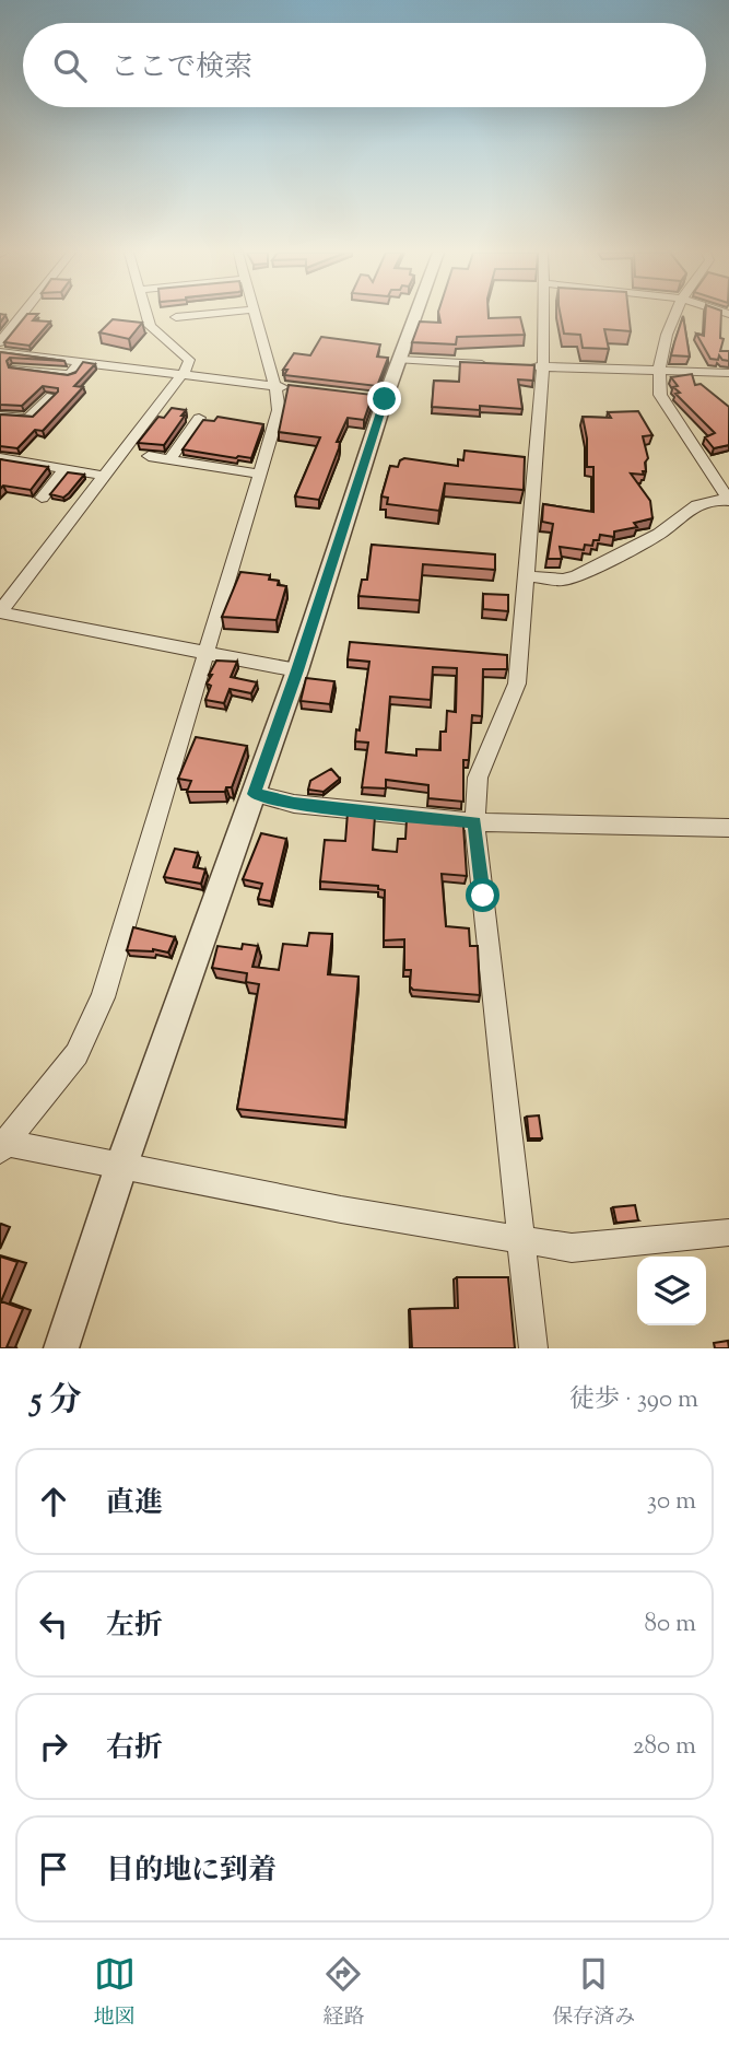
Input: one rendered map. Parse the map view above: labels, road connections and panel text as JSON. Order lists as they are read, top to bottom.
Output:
{
  "page": {
    "search": "ここで検索",
    "heading": ["5 分", "徒歩 · 390 m"],
    "list": [
      ["直進", "30 m"],
      ["左折", "80 m"],
      ["右折", "280 m"],
      "目的地に到着"
    ],
    "nav": ["地図", "経路", "保存済み"]
  }
}
